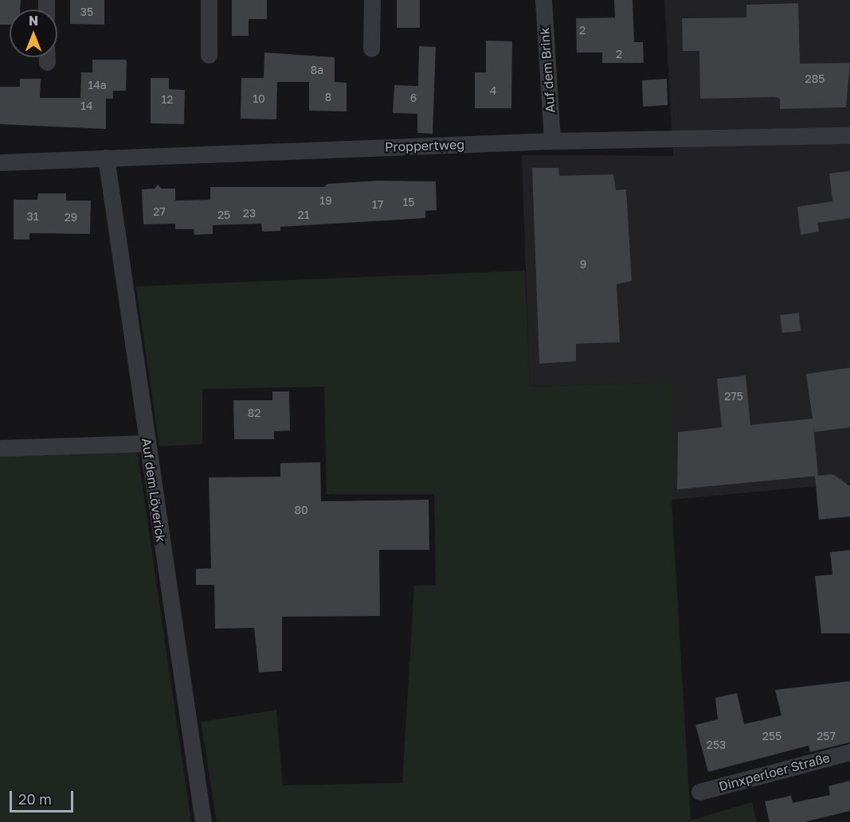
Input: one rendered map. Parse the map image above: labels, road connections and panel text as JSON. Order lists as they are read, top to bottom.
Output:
{
  "streets": {
    "street": [
      "Auf dem Brink",
      "Proppertweg",
      "Auf dem Löverick",
      "Dinxperloer Straße"
    ]
  },
  "crossings": [
    ["Auf dem Brink", "Proppertweg"],
    ["Proppertweg", "Auf dem Löverick"]
  ],
  "house_numbers": [
    "35",
    "2",
    "2",
    "8a",
    "285",
    "14a",
    "4",
    "8",
    "6",
    "10",
    "12",
    "14",
    "19",
    "15",
    "17",
    "27",
    "23",
    "25",
    "21",
    "31",
    "29",
    "9",
    "275",
    "82",
    "80",
    "255",
    "257",
    "253"
  ],
  "scale_bar": "20 m",
  "north": "top"
}
